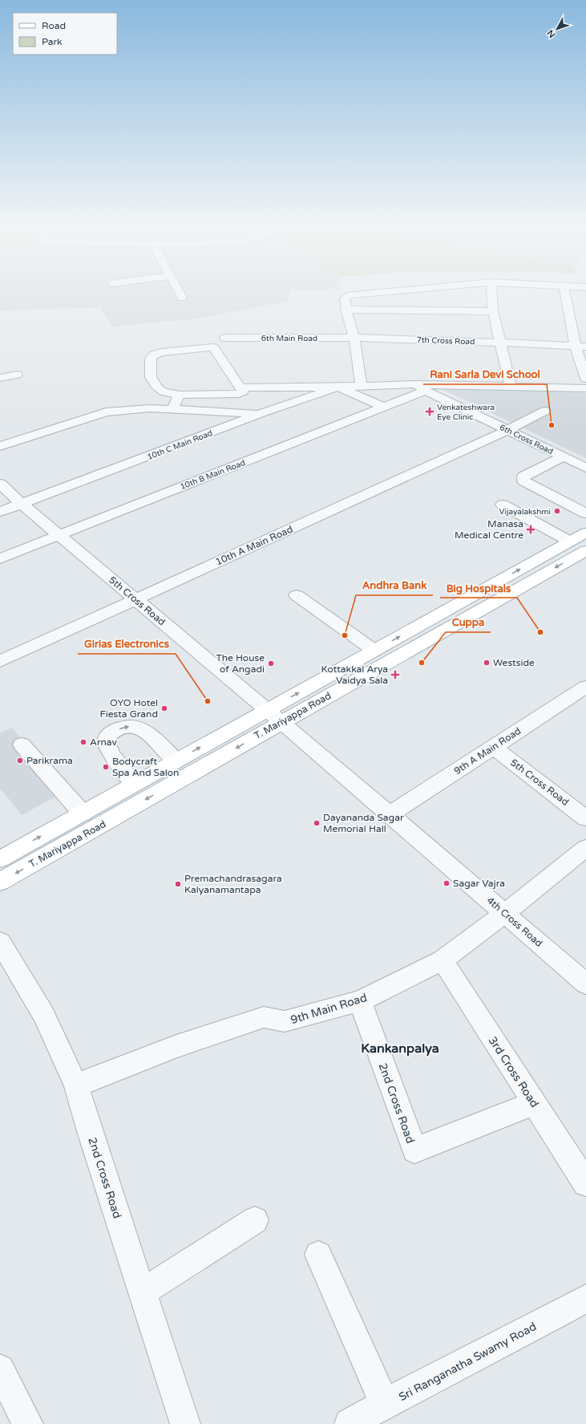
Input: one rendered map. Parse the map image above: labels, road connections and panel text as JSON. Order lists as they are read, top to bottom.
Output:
{
  "streets": {
    "main road": ["T. Mariyappa Road"],
    "street": [
      "6th Main Road",
      "7th Cross Road",
      "6th Cross Road",
      "10th C Main Road",
      "10th B Main Road",
      "10th A Main Road",
      "5th Cross Road",
      "9th A Main Road",
      "4th Cross Road",
      "9th Main Road",
      "3rd Cross Road",
      "2nd Cross Road",
      "Sri Ranganatha Swamy Road"
    ]
  },
  "crossings": [
    ["6th Main Road", "7th Cross Road"],
    ["6th Cross Road", "10th C Main Road"],
    ["6th Cross Road", "10th B Main Road"],
    ["6th Cross Road", "10th A Main Road"],
    ["10th C Main Road", "5th Cross Road"],
    ["10th B Main Road", "5th Cross Road"],
    ["10th A Main Road", "5th Cross Road"],
    ["5th Cross Road", "T. Mariyappa Road"],
    ["5th Cross Road", "9th A Main Road"],
    ["5th Cross Road", "4th Cross Road"],
    ["T. Mariyappa Road", "4th Cross Road"],
    ["9th A Main Road", "4th Cross Road"],
    ["4th Cross Road", "9th Main Road"],
    ["9th Main Road", "3rd Cross Road"],
    ["9th Main Road", "2nd Cross Road"],
    ["3rd Cross Road", "2nd Cross Road"]
  ],
  "districts": ["Kankanpalya"],
  "places": {
    "health": ["Venkateshwara Eye Clinic", "Manasa Medical Centre", "Kottakkal Arya Vaidya Sala"],
    "other": [
      "Rani Sarla Devi School",
      "Vijayalakshmi",
      "Big Hospitals",
      "Andhra Bank",
      "Cuppa",
      "Westside",
      "The House of Angadi",
      "Girias Electronics",
      "OYO Hotel Fiesta Grand",
      "Arnav",
      "Parikrama",
      "Bodycraft Spa And Salon",
      "Dayananda Sagar Memorial Hall",
      "Sagar Vajra",
      "Premachandrasagara Kalyanamantapa"
    ]
  },
  "legend": ["Road", "Park"],
  "north": "bottom left"
}
